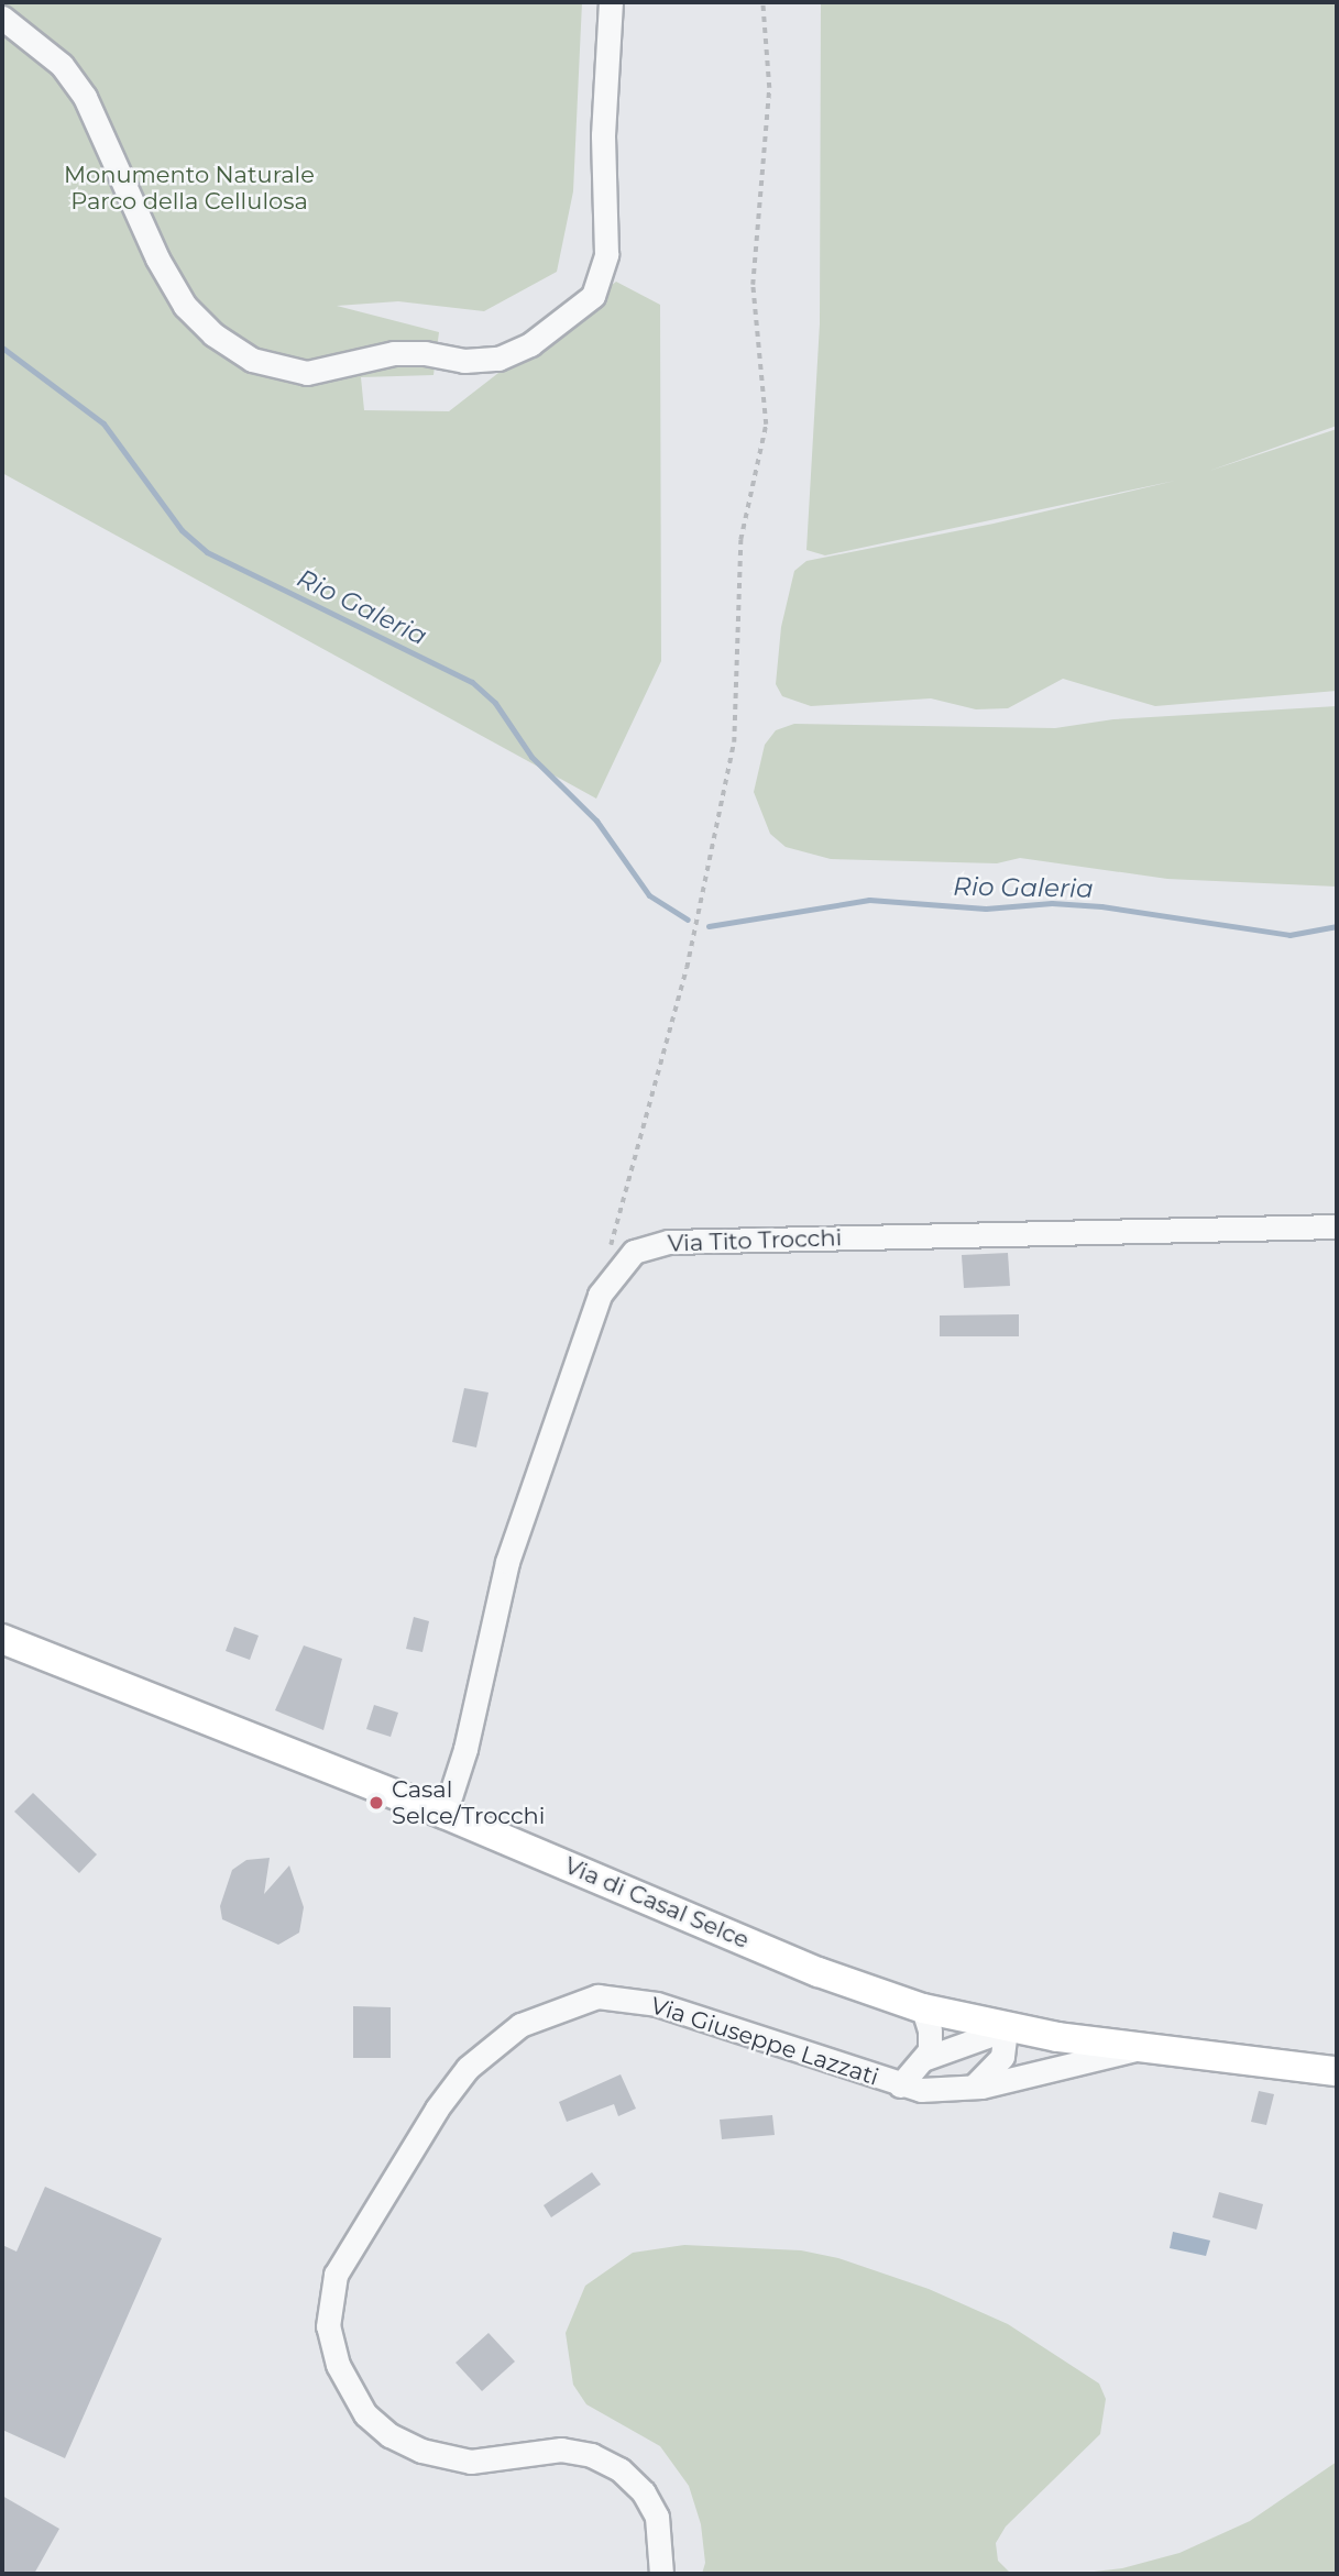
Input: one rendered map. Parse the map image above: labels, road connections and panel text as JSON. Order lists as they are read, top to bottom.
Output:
{
  "streets": {
    "main road": ["Via di Casal Selce"],
    "street": ["Via Tito Trocchi", "Via Giuseppe Lazzati"]
  },
  "crossings": [
    ["Via Tito Trocchi", "Via di Casal Selce"],
    ["Via di Casal Selce", "Via Giuseppe Lazzati"]
  ],
  "water": ["Rio Galeria"],
  "parks": ["Monumento Naturale Parco della Cellulosa"],
  "places": ["Casal Selce/Trocchi"]
}
